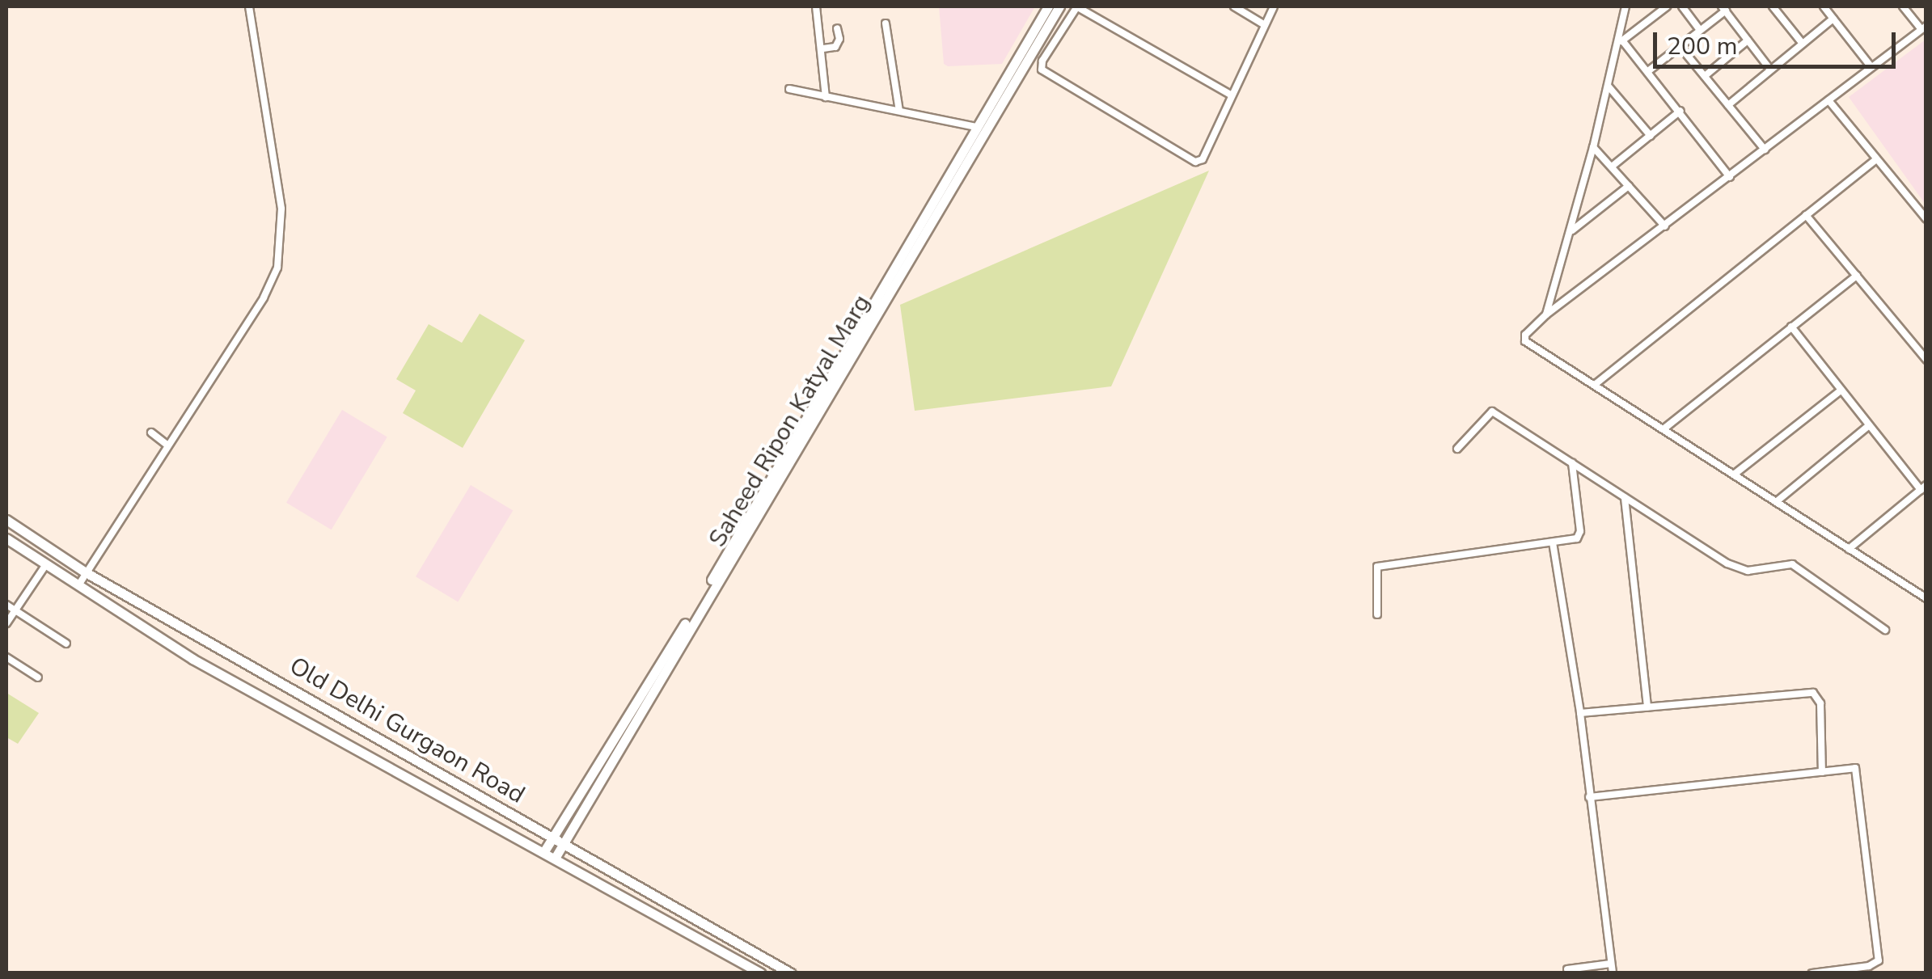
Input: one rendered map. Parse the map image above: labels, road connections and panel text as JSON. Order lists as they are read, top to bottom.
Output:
{
  "streets": {
    "street": ["Saheed Ripon Katyal Marg", "Old Delhi Gurgaon Road"]
  },
  "crossings": [
    ["Saheed Ripon Katyal Marg", "Old Delhi Gurgaon Road"]
  ],
  "scale_bar": "200 m"
}
